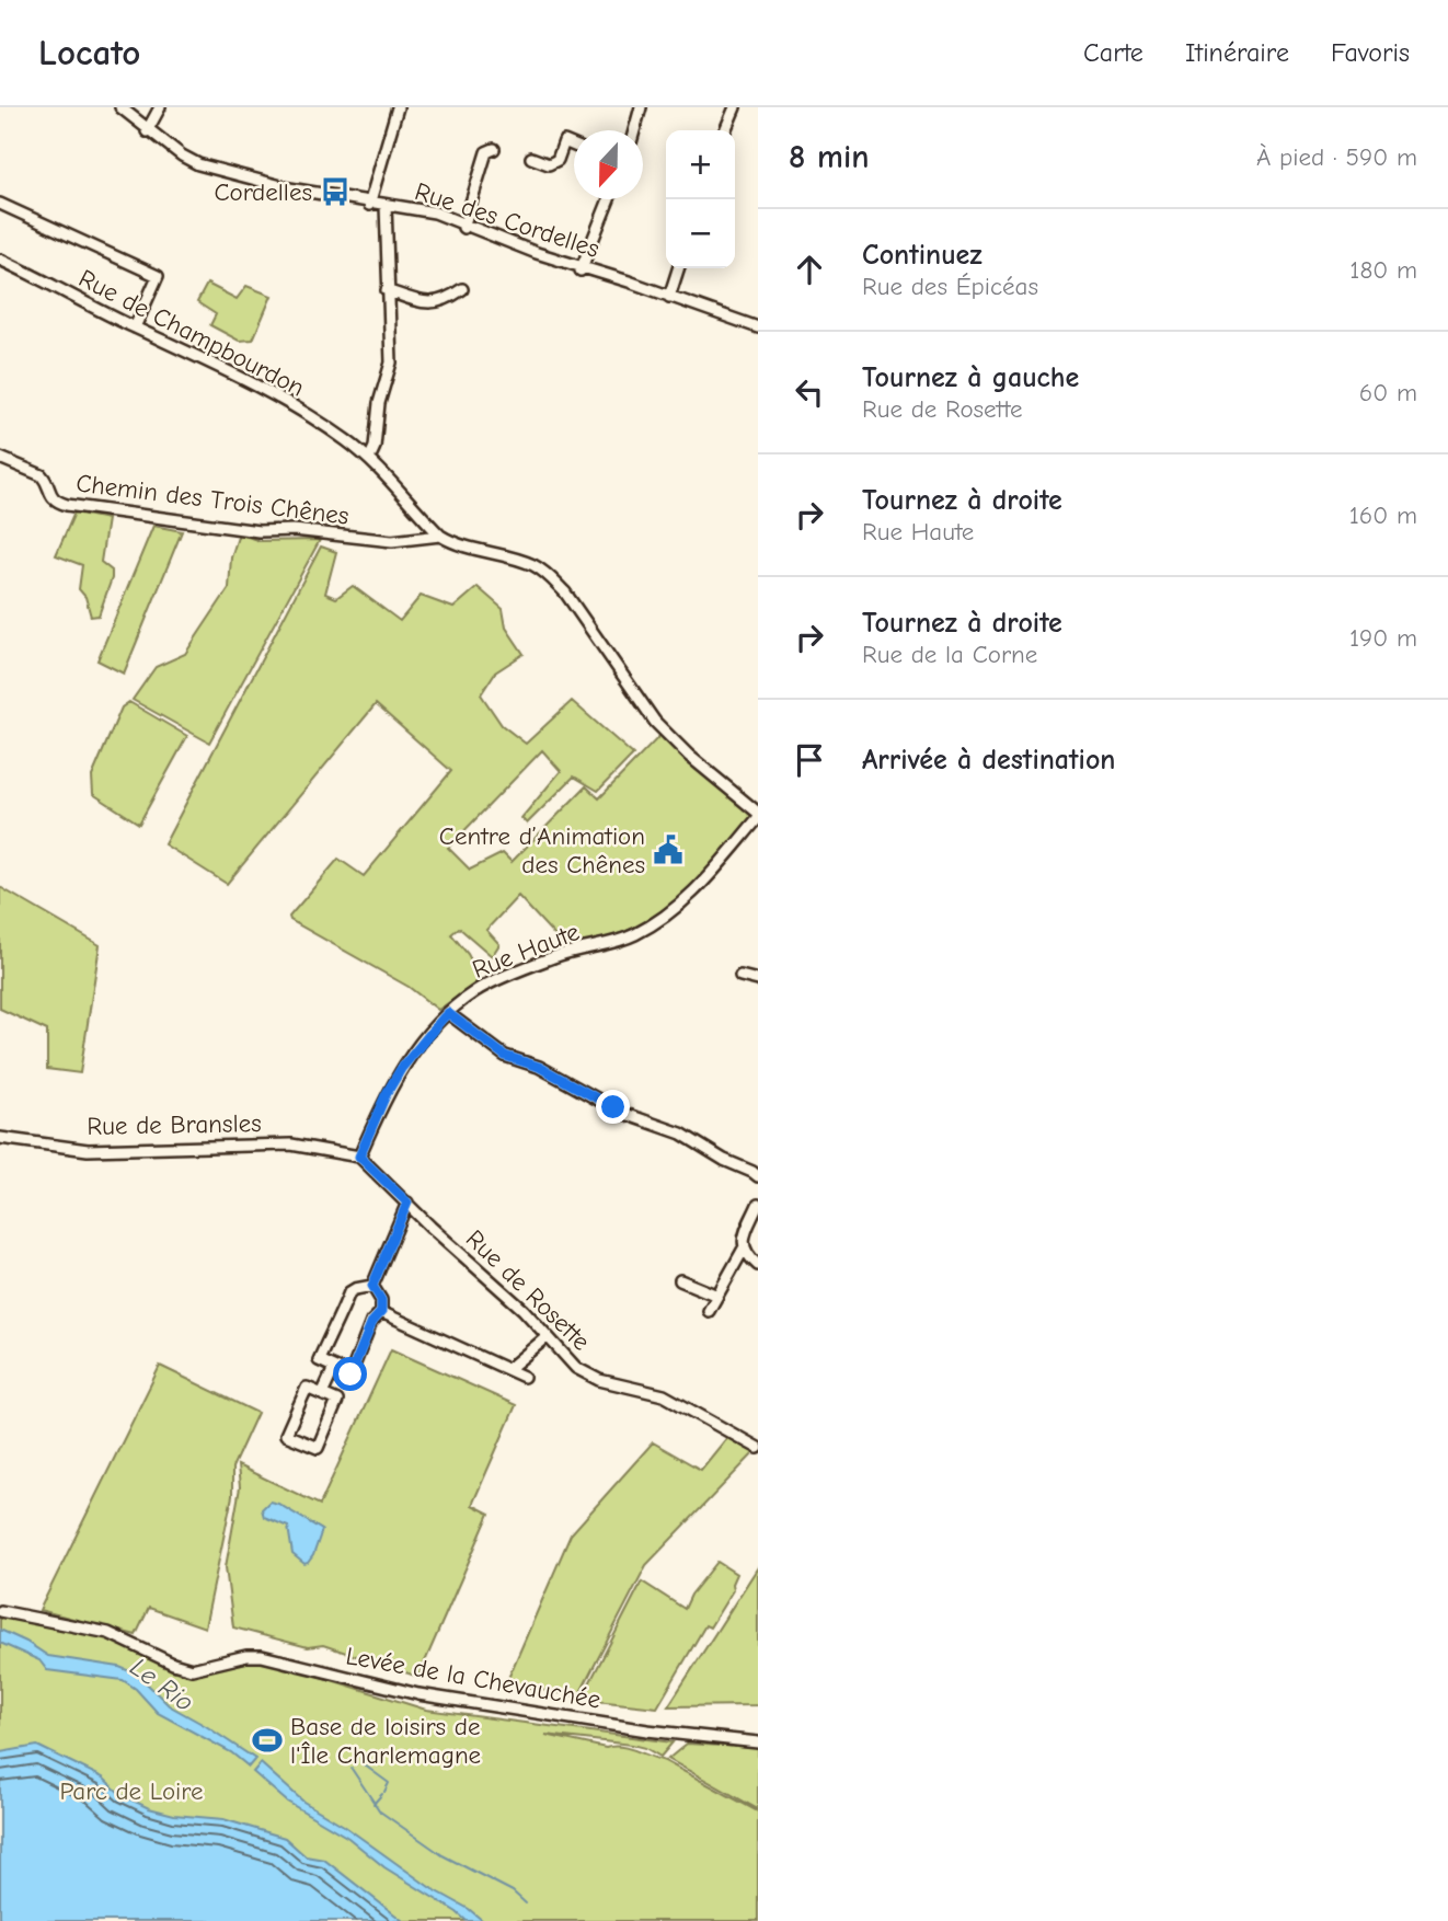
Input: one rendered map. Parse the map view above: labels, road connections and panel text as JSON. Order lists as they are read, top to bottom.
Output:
{
  "streets": {
    "street": [
      "Rue des Cordelles",
      "Rue de Champbourdon",
      "Chemin des Trois Chênes",
      "Rue Haute",
      "Rue de Bransles",
      "Rue de Rosette",
      "Levée de la Chevauchée"
    ]
  },
  "crossings": [
    ["Rue de Champbourdon", "Chemin des Trois Chênes"],
    ["Rue de Champbourdon", "Rue Haute"],
    ["Rue Haute", "Rue de Bransles"],
    ["Rue Haute", "Rue de Rosette"],
    ["Rue de Bransles", "Rue de Rosette"]
  ],
  "water": ["Le Rio"],
  "parks": ["Parc de Loire"],
  "places": {
    "bus stop": ["Cordelles"],
    "public building": ["Centre d’Animation des Chênes"],
    "sports": ["Base de loisirs de l'Île Charlemagne"]
  },
  "north": "bottom",
  "page": {
    "header": "Locato",
    "nav": ["Carte", "Itinéraire", "Favoris"],
    "heading": ["8 min", "À pied · 590 m"],
    "map_buttons": ["+", "−"],
    "list": [
      ["Continuez", "Rue des Épicéas", "180 m"],
      ["Tournez à gauche", "Rue de Rosette", "60 m"],
      ["Tournez à droite", "Rue Haute", "160 m"],
      ["Tournez à droite", "Rue de la Corne", "190 m"],
      "Arrivée à destination"
    ]
  }
}
